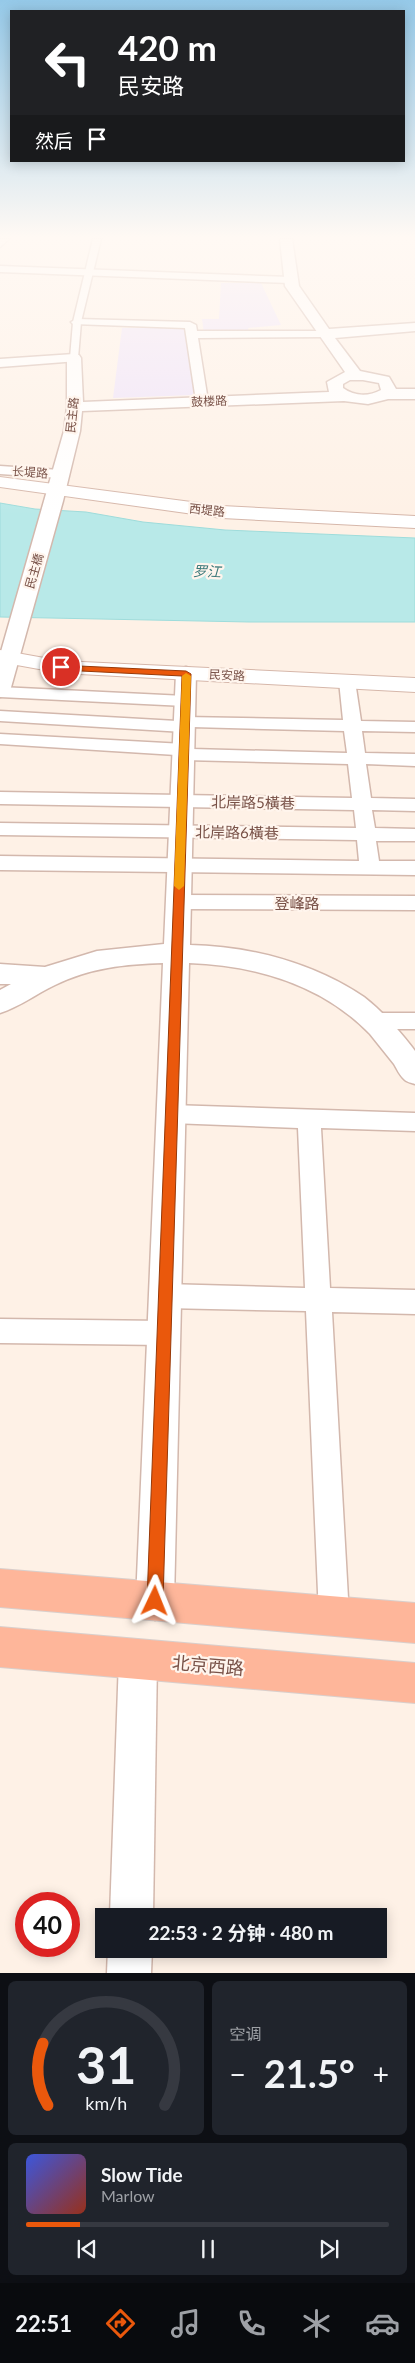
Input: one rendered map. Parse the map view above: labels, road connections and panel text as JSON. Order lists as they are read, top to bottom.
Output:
{
  "streets": {
    "highway": ["北京西路"],
    "main road": ["西堤路", "民安路"],
    "street": [
      "鼓楼路",
      "民主路",
      "长堤路",
      "民主橋",
      "北岸路5橫巷",
      "北岸路6橫巷",
      "登峰路"
    ]
  },
  "crossings": [
    ["鼓楼路", "民主路"],
    ["民主路", "长堤路"],
    ["民主路", "西堤路"],
    ["民主路", "民主橋"],
    ["长堤路", "西堤路"],
    ["长堤路", "民主橋"],
    ["西堤路", "民主橋"],
    ["民主橋", "民安路"]
  ],
  "water": ["罗江"],
  "page": {
    "turn": ["420 m", "民安路"],
    "then": "然后",
    "limit": "40",
    "trip": "22:53 · 2 分钟 · 480 m",
    "tile": "空调",
    "heat": ["−", "21.5°", "+"],
    "song": ["Slow Tide", "Marlow"],
    "tabs": "22:51",
    "gauge": ["31", "km/h"]
  }
}
